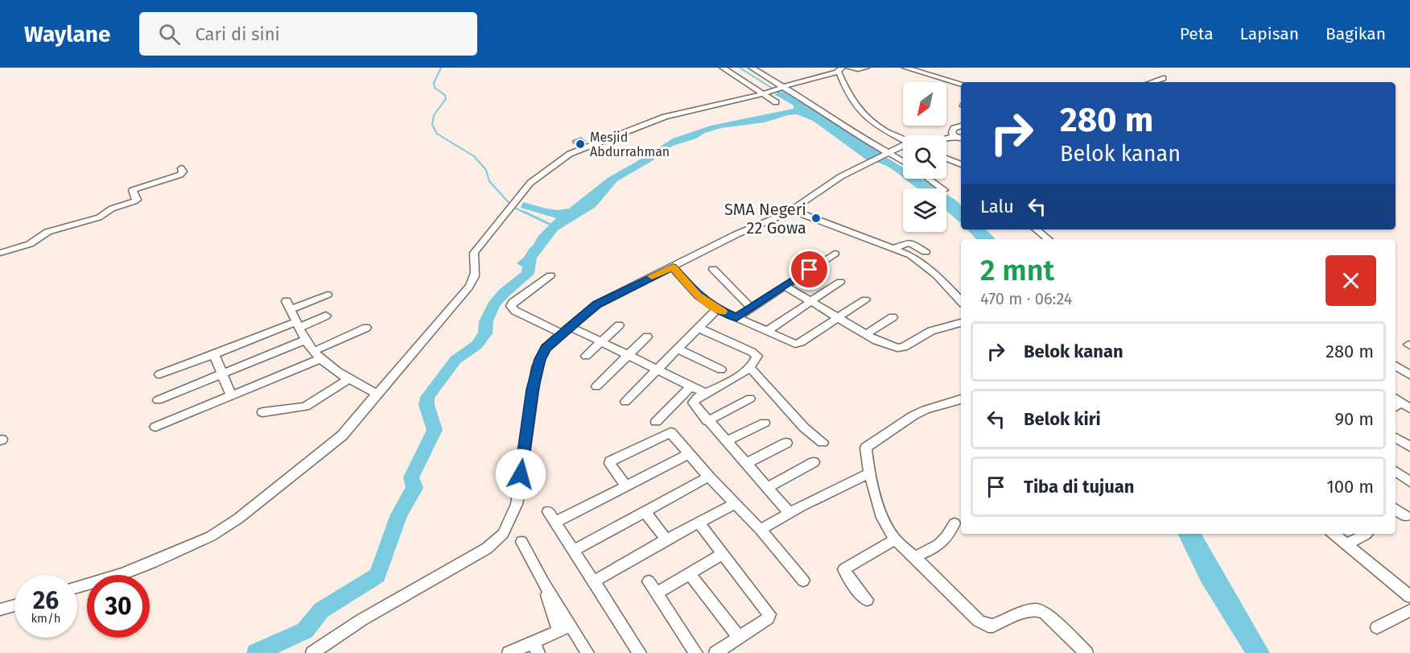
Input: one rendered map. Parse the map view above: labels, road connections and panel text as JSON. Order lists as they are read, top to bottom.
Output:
{
  "places": ["Mesjid Abdurrahman", "SMA Negeri 22 Gowa"],
  "north": "bottom left",
  "page": {
    "header": "Waylane",
    "search": "Cari di sini",
    "nav": ["Peta", "Lapisan", "Bagikan"],
    "turn": ["280 m", "Belok kanan"],
    "then": "Lalu",
    "heading": ["2 mnt", "470 m · 06:24"],
    "list": [
      {
        "name": "Belok kanan",
        "value": "280 m"
      },
      {
        "name": "Belok kiri",
        "value": "90 m"
      },
      {
        "name": "Tiba di tujuan",
        "value": "100 m"
      }
    ],
    "speed": "26 km/h",
    "limit": "30"
  }
}
